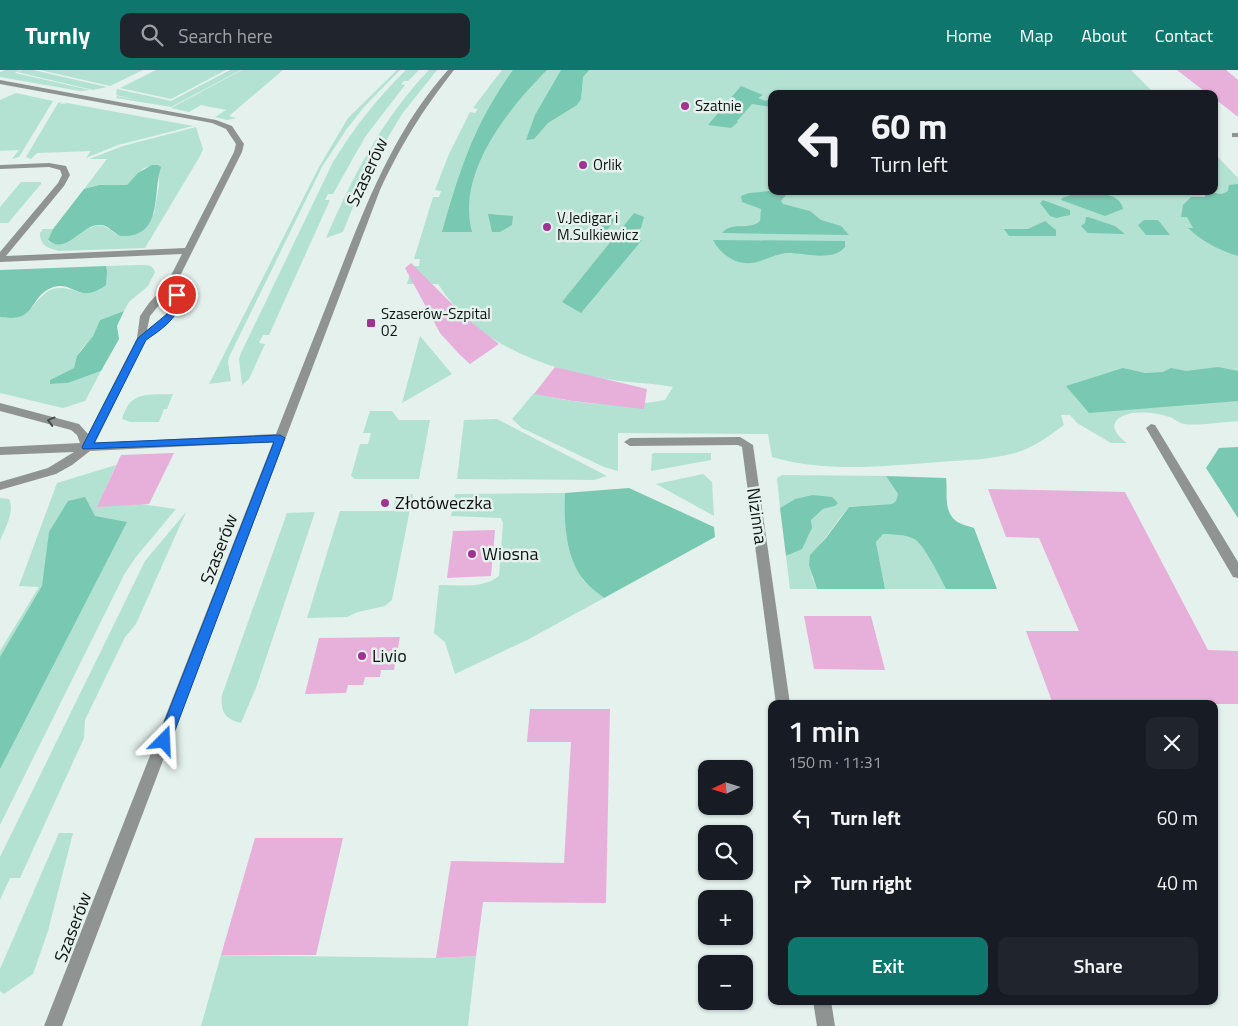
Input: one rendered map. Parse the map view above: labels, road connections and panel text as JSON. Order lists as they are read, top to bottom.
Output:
{
  "streets": {
    "street": ["Szaserów", "Nizinna"]
  },
  "places": {
    "other": [
      "Szatnie",
      "Orlik",
      "V.Jedigar i M.Sulkiewicz",
      "Złotóweczka",
      "Wiosna",
      "Livio"
    ],
    "transit": ["Szaserów-Szpital 02"]
  },
  "north": "left",
  "page": {
    "header": "Turnly",
    "search": "Search here",
    "nav": [
      "Home",
      "Map",
      "About",
      "Contact"
    ],
    "turn": ["60 m", "Turn left"],
    "heading": ["1 min", "150 m · 11:31"],
    "map_buttons": ["+", "−"],
    "list": [
      {
        "name": "Turn left",
        "value": "60 m"
      },
      {
        "name": "Turn right",
        "value": "40 m"
      }
    ],
    "buttons": ["Exit", "Share"]
  }
}
